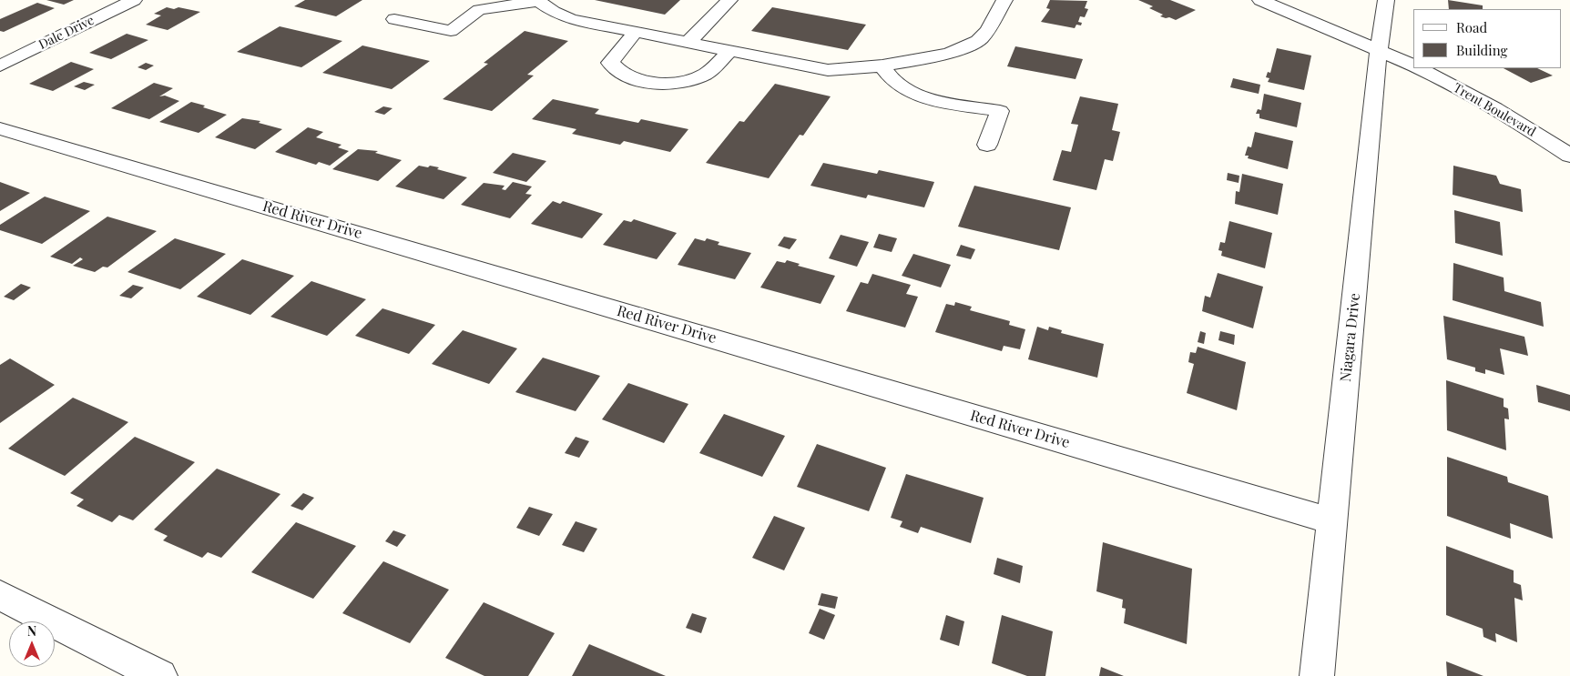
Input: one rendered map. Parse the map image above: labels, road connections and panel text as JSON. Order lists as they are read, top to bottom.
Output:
{
  "streets": {
    "street": [
      "Dale Drive",
      "Trent Boulevard",
      "Red River Drive",
      "Niagara Drive"
    ]
  },
  "crossings": [
    ["Red River Drive", "Niagara Drive"]
  ],
  "legend": ["Road", "Building"],
  "north": "top"
}
